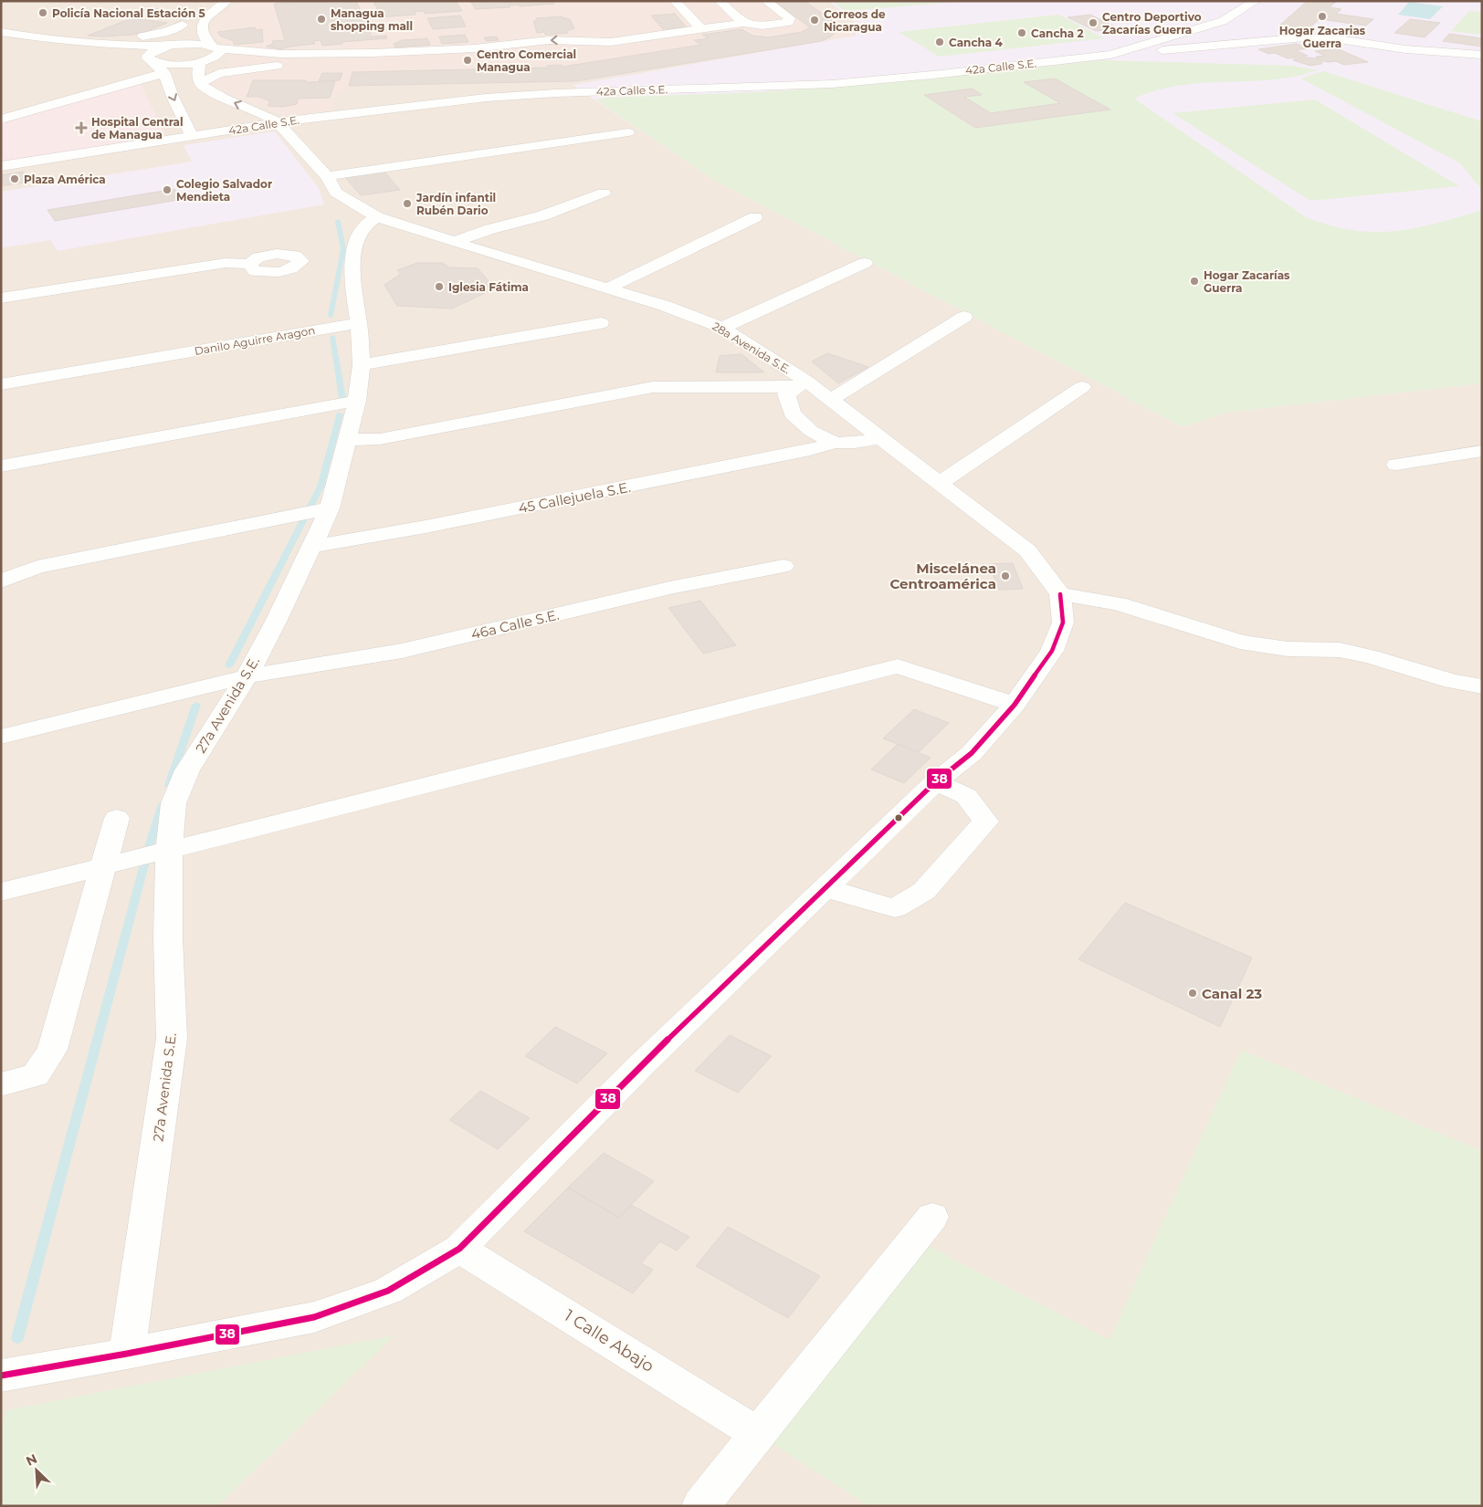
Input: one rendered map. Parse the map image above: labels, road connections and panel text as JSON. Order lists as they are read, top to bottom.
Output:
{
  "streets": {
    "street": [
      "42a Calle S.E.",
      "Danilo Aguirre Aragon",
      "28a Avenida S.E.",
      "45 Callejuela S.E.",
      "46a Calle S.E.",
      "27a Avenida S.E.",
      "1 Calle Abajo"
    ]
  },
  "crossings": [
    ["Danilo Aguirre Aragon", "27a Avenida S.E."],
    ["28a Avenida S.E.", "27a Avenida S.E."],
    ["45 Callejuela S.E.", "27a Avenida S.E."],
    ["46a Calle S.E.", "27a Avenida S.E."]
  ],
  "places": {
    "other": [
      "Policía Nacional Estación 5",
      "Hogar Zacarias Guerra",
      "Managua shopping mall",
      "Correos de Nicaragua",
      "Centro Deportivo Zacarías Guerra",
      "Cancha 2",
      "Cancha 4",
      "Centro Comercial Managua",
      "Plaza América",
      "Colegio Salvador Mendieta",
      "Jardín infantil Rubén Dario",
      "Hogar Zacarías Guerra",
      "Iglesia Fátima",
      "Miscelánea Centroamérica",
      "Canal 23"
    ],
    "health": ["Hospital Central de Managua"]
  },
  "lines": ["transit line 38"],
  "north": "top left"
}
